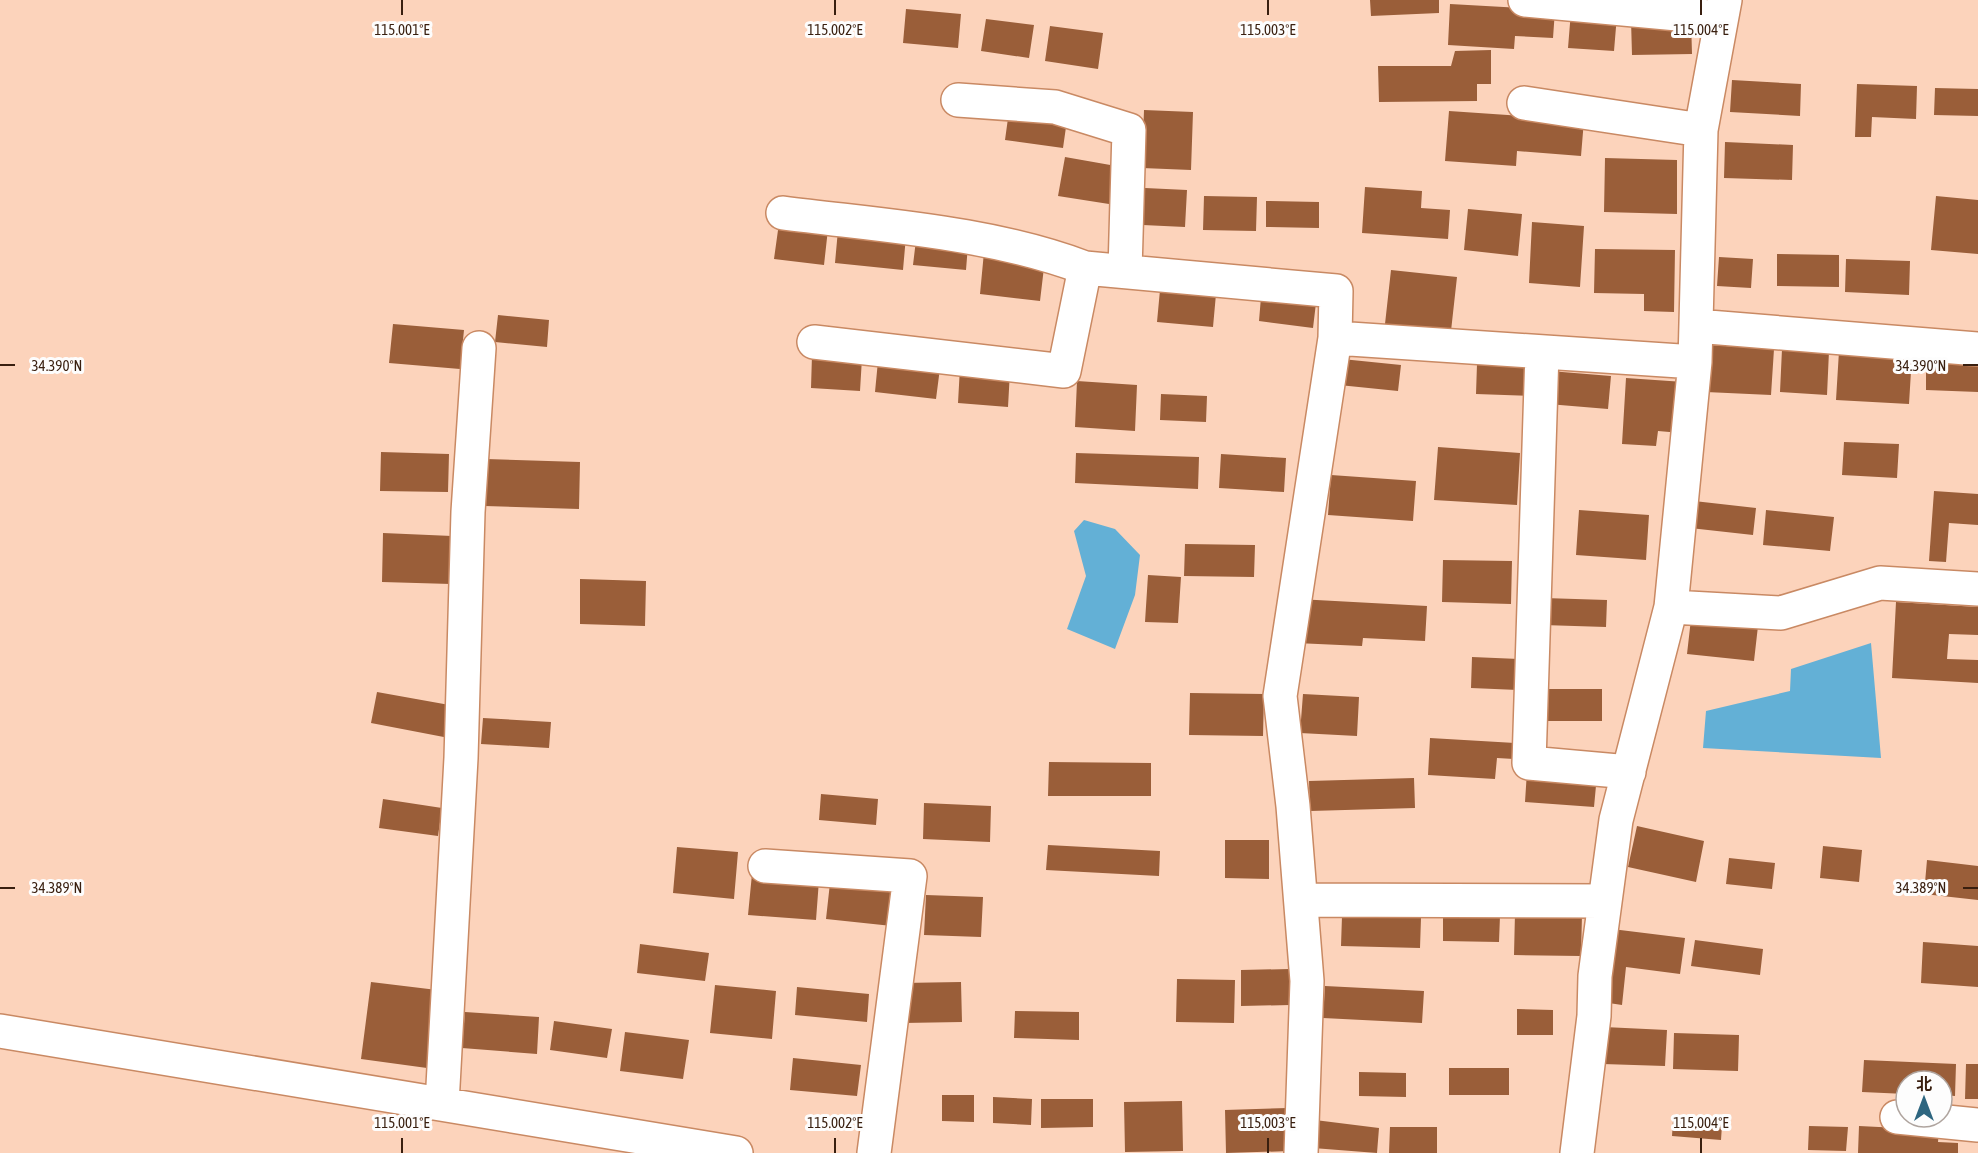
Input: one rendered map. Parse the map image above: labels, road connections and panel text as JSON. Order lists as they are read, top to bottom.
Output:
{
  "north": "top",
  "coordinates": [
    "115.001°E",
    "115.002°E",
    "115.003°E",
    "115.004°E",
    "34.390°N",
    "34.389°N"
  ]
}
